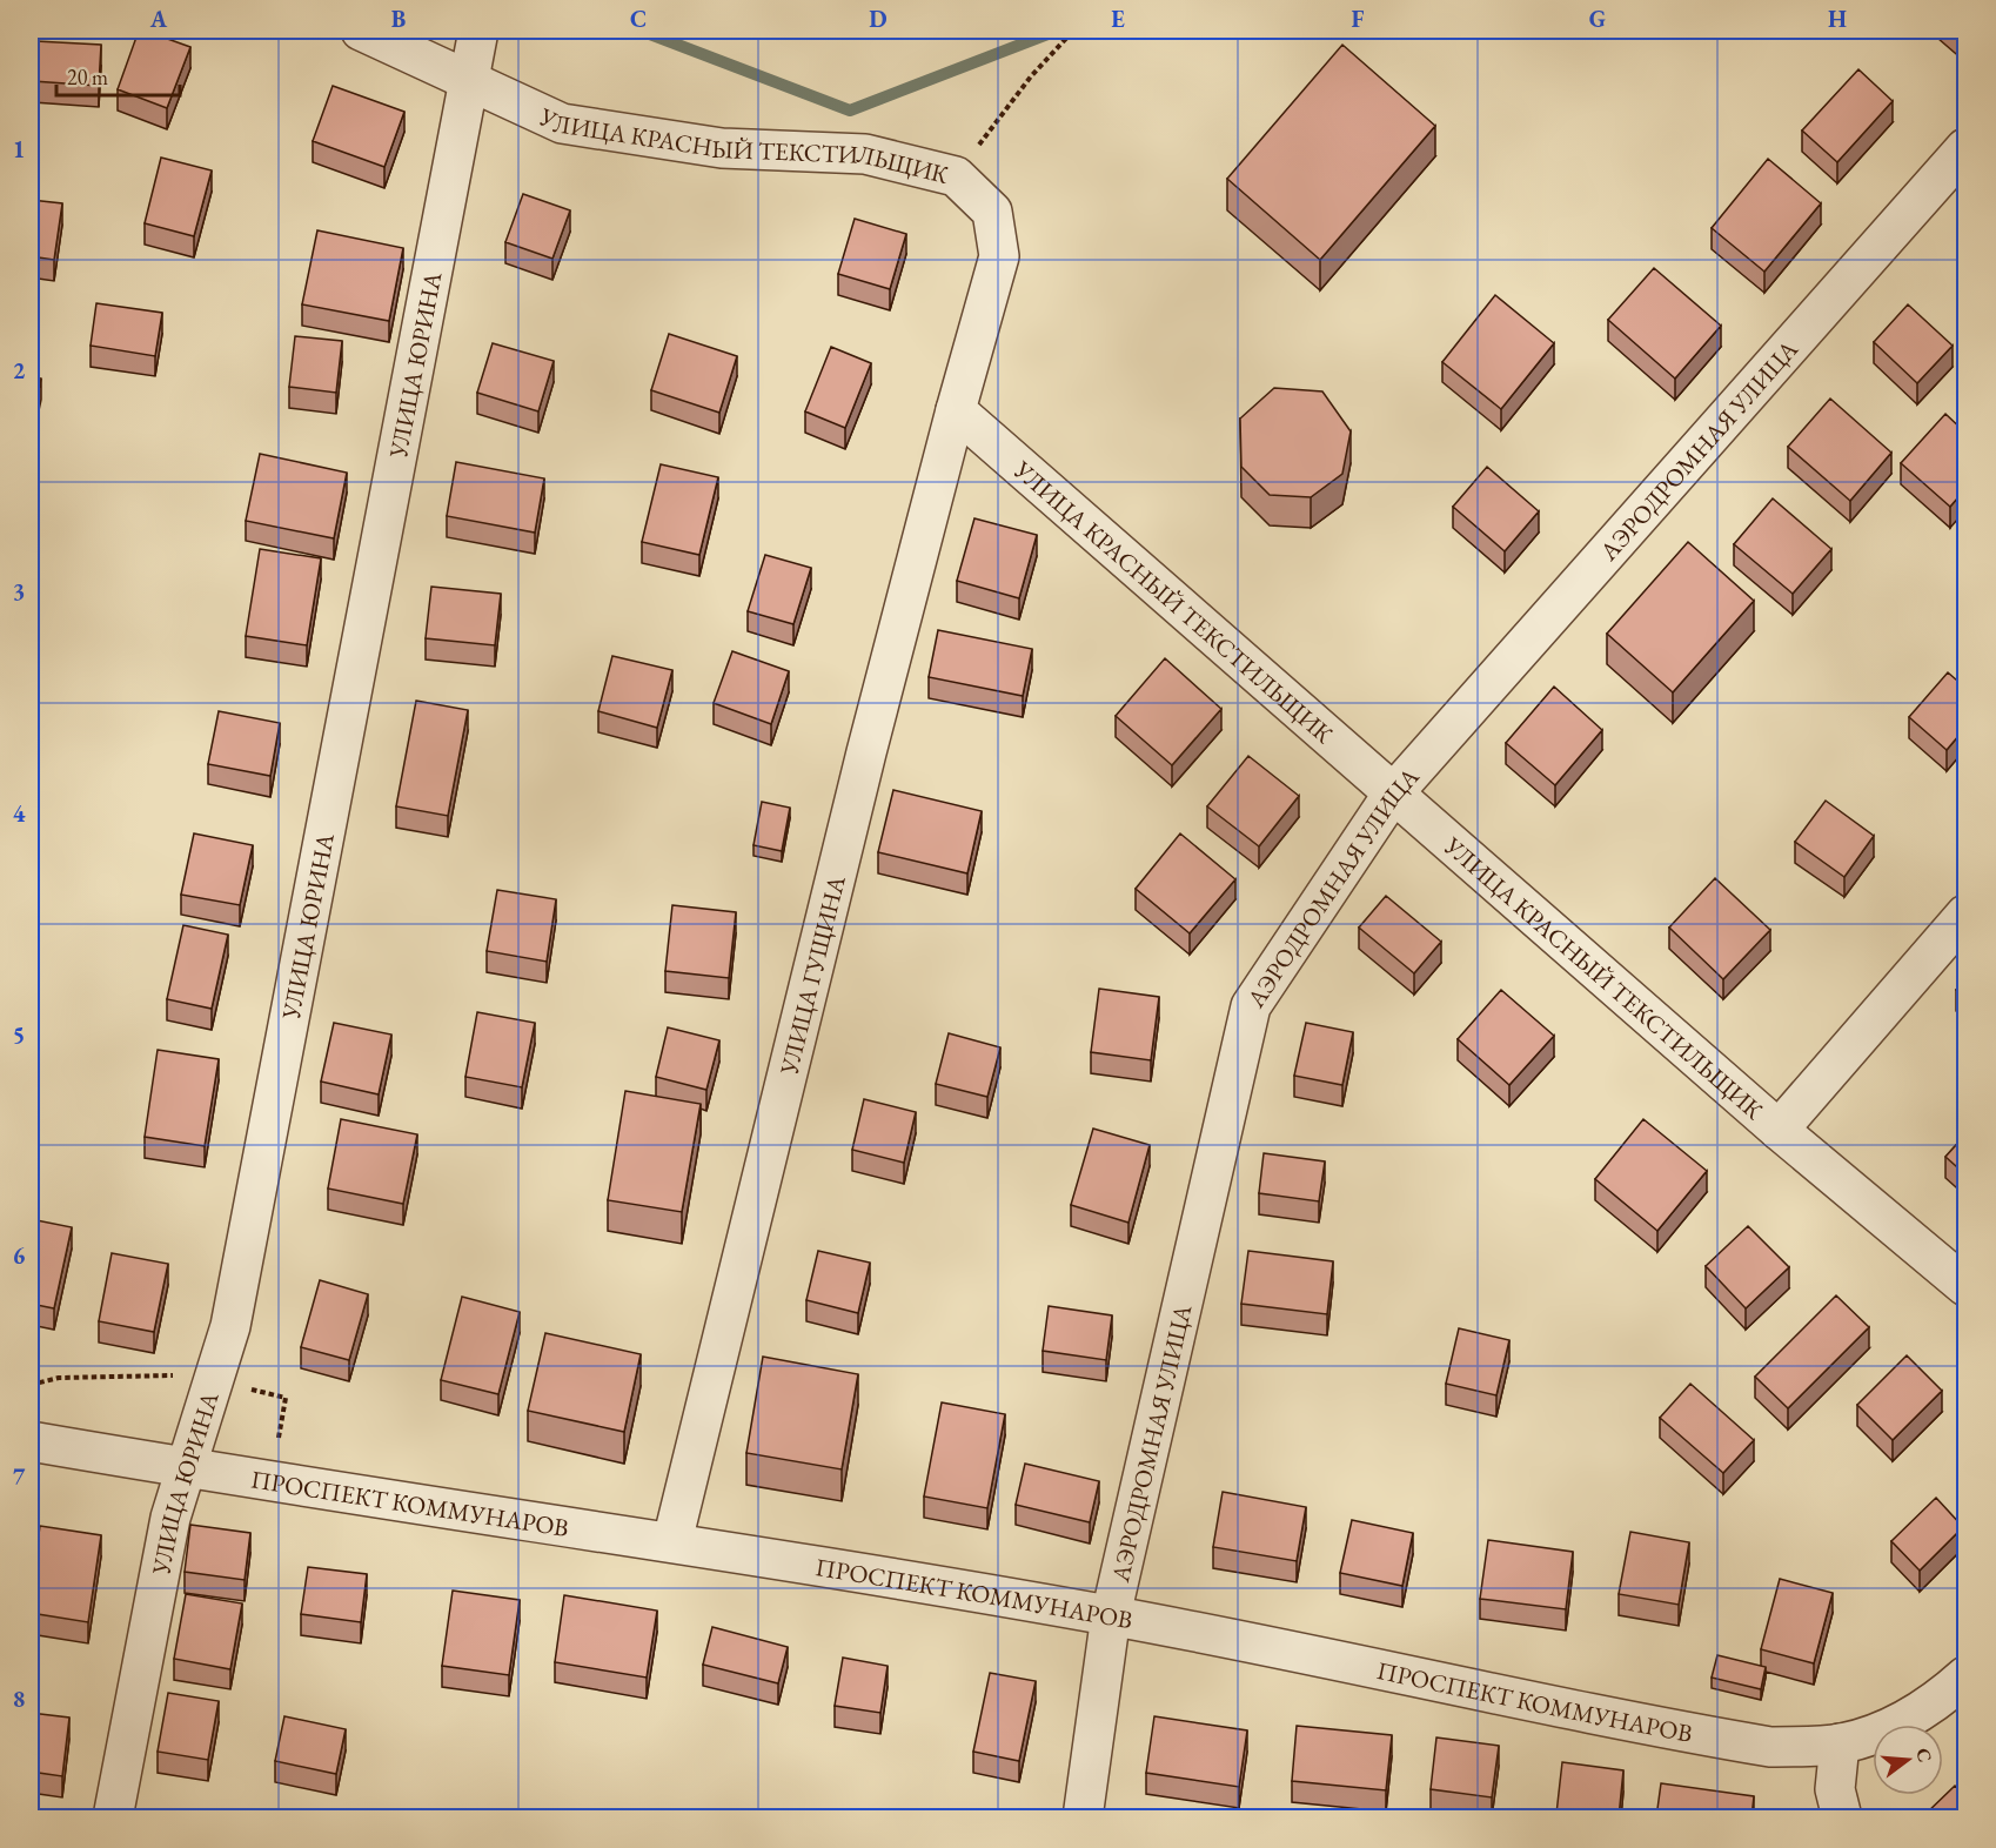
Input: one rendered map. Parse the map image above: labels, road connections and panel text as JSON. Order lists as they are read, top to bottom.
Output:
{
  "streets": {
    "street": [
      "УЛИЦА КРАСНЫЙ ТЕКСТИЛЬЩИК",
      "УЛИЦА ЮРИНА",
      "АЭРОДРОМНАЯ УЛИЦА",
      "УЛИЦА ГУЩИНА",
      "ПРОСПЕКТ КОММУНАРОВ"
    ]
  },
  "crossings": [
    ["УЛИЦА КРАСНЫЙ ТЕКСТИЛЬЩИК", "УЛИЦА ЮРИНА"],
    ["УЛИЦА КРАСНЫЙ ТЕКСТИЛЬЩИК", "АЭРОДРОМНАЯ УЛИЦА"],
    ["УЛИЦА КРАСНЫЙ ТЕКСТИЛЬЩИК", "УЛИЦА ГУЩИНА"],
    ["УЛИЦА ЮРИНА", "ПРОСПЕКТ КОММУНАРОВ"],
    ["АЭРОДРОМНАЯ УЛИЦА", "ПРОСПЕКТ КОММУНАРОВ"],
    ["УЛИЦА ГУЩИНА", "ПРОСПЕКТ КОММУНАРОВ"]
  ],
  "scale_bar": "20 m",
  "north": "right",
  "grid": {
    "columns": [
      "A",
      "B",
      "C",
      "D",
      "E",
      "F",
      "G",
      "H"
    ],
    "rows": [
      "1",
      "2",
      "3",
      "4",
      "5",
      "6",
      "7",
      "8"
    ]
  }
}
